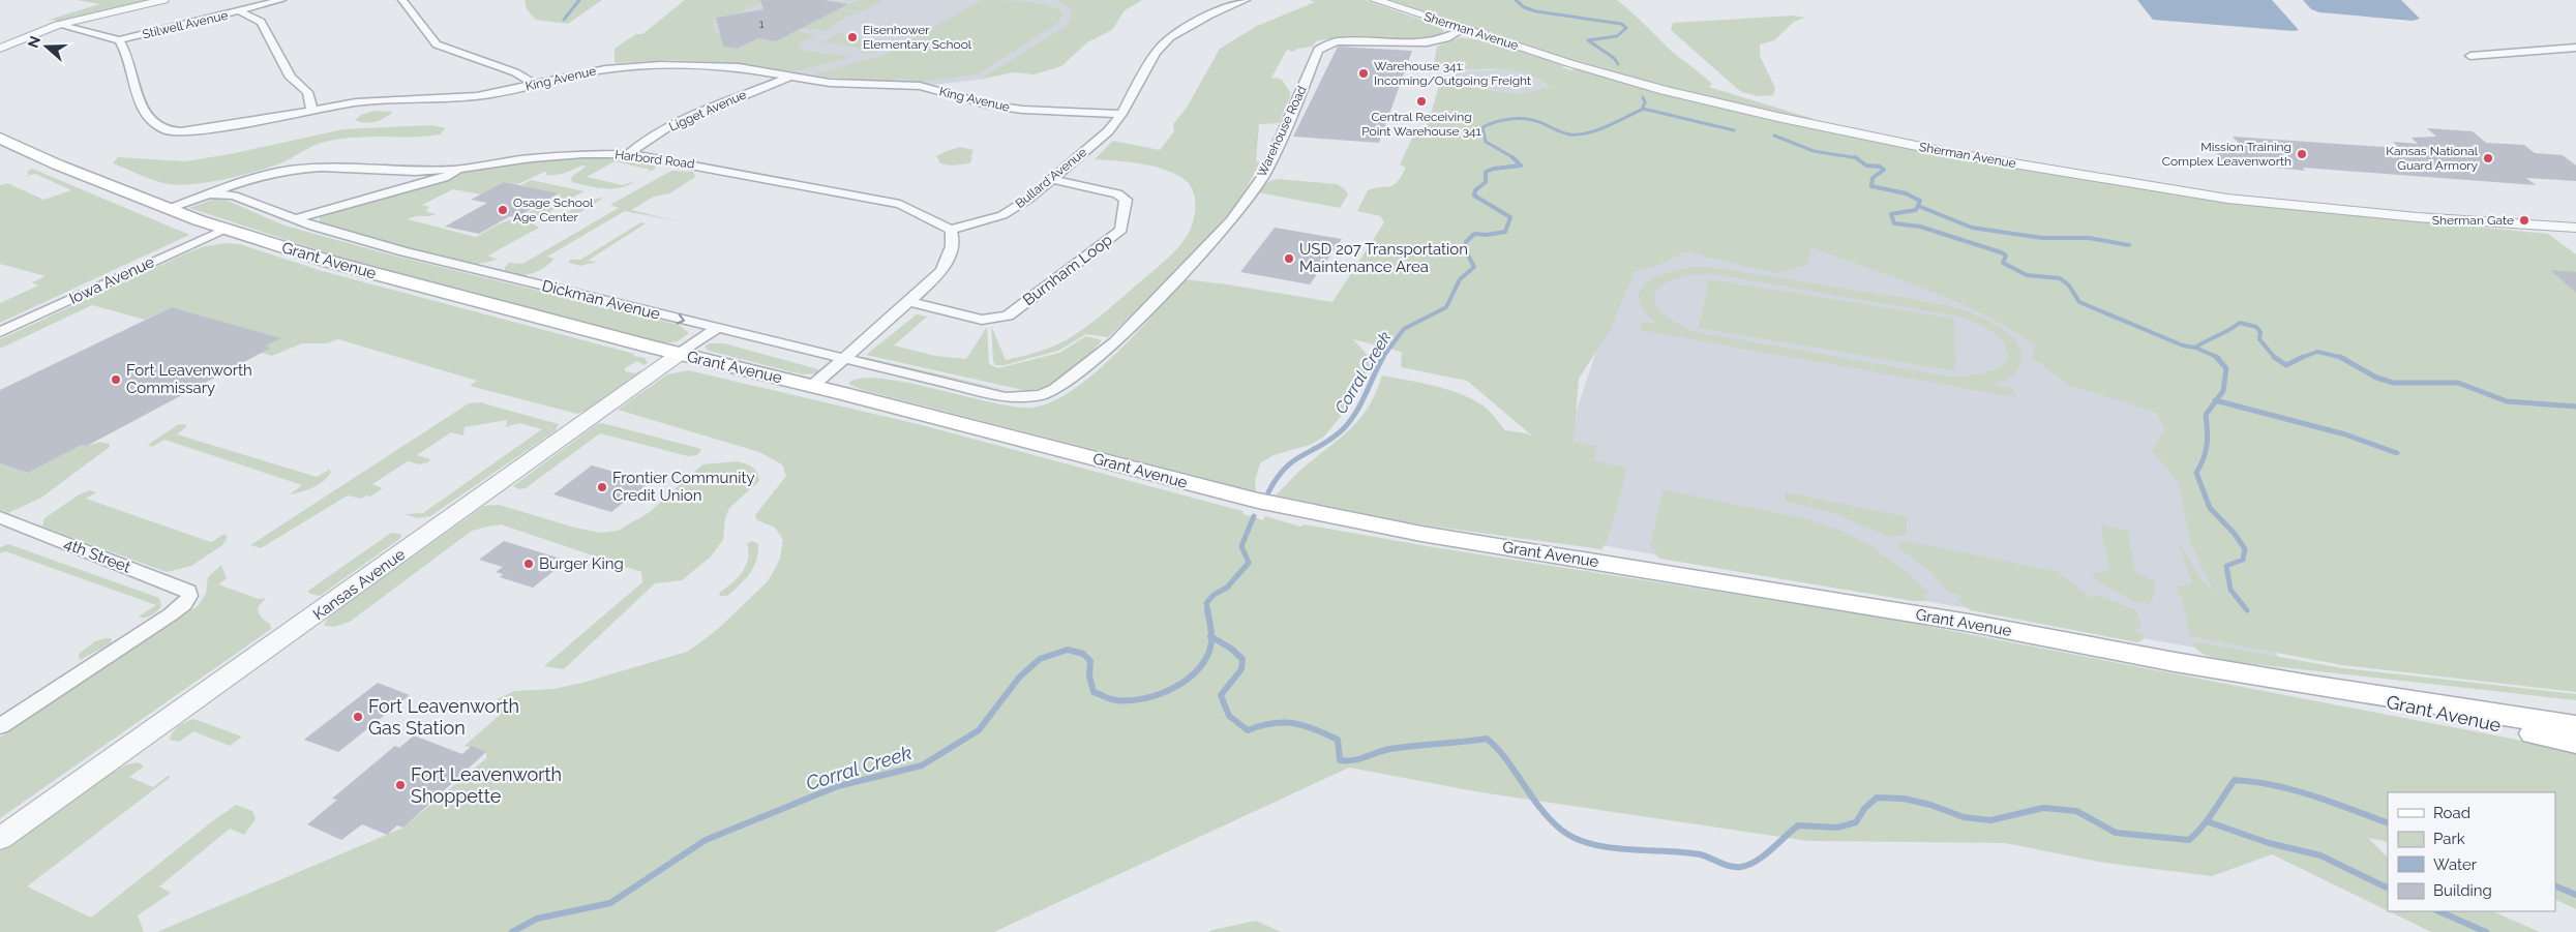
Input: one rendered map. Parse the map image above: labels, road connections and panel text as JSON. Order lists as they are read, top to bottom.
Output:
{
  "streets": {
    "main road": ["Grant Avenue"],
    "street": [
      "Stilwell Avenue",
      "Sherman Avenue",
      "King Avenue",
      "Ligget Avenue",
      "Warehouse Road",
      "Harbord Road",
      "Bullard Avenue",
      "Burnham Loop",
      "Iowa Avenue",
      "Dickman Avenue",
      "4th Street",
      "Kansas Avenue"
    ]
  },
  "crossings": [
    ["Stilwell Avenue", "King Avenue"],
    ["Sherman Avenue", "Warehouse Road"],
    ["King Avenue", "Ligget Avenue"],
    ["King Avenue", "Bullard Avenue"],
    ["Ligget Avenue", "Harbord Road"],
    ["Warehouse Road", "Dickman Avenue"],
    ["Harbord Road", "Bullard Avenue"],
    ["Harbord Road", "Dickman Avenue"],
    ["Bullard Avenue", "Burnham Loop"],
    ["Grant Avenue", "Iowa Avenue"],
    ["Grant Avenue", "Dickman Avenue"],
    ["Grant Avenue", "Kansas Avenue"],
    ["Dickman Avenue", "Kansas Avenue"]
  ],
  "water": ["Corral Creek"],
  "places": [
    "Eisenhower Elementary School",
    "Warehouse 341: Incoming/Outgoing Freight",
    "Central Receiving Point Warehouse 341",
    "Mission Training Complex Leavenworth",
    "Kansas National Guard Armory",
    "Osage School Age Center",
    "Sherman Gate",
    "USD 207 Transportation Maintenance Area",
    "Fort Leavenworth Commissary",
    "Frontier Community Credit Union",
    "Burger King",
    "Fort Leavenworth Gas Station",
    "Fort Leavenworth Shoppette"
  ],
  "house_numbers": ["1"],
  "legend": [
    "Road",
    "Park",
    "Water",
    "Building"
  ],
  "north": "left"
}
